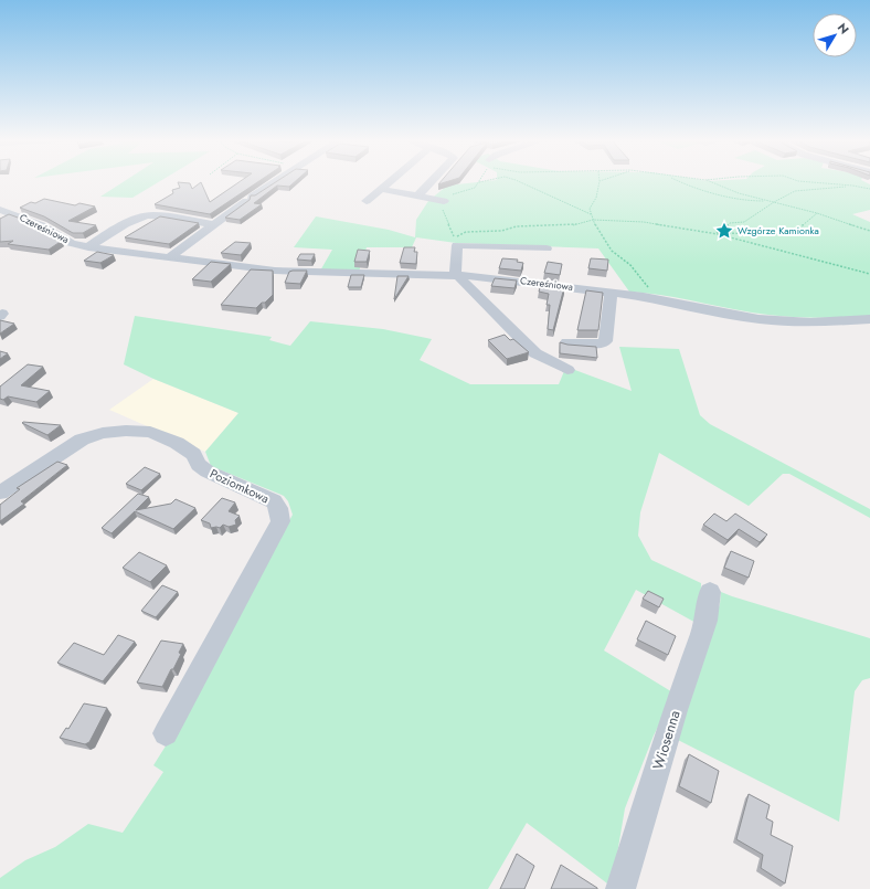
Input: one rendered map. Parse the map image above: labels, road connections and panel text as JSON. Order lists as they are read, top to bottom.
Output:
{
  "streets": {
    "street": ["Czereśniowa", "Poziomkowa", "Wiosenna"]
  },
  "places": {
    "place": ["Wzgórze Kamionka"]
  },
  "north": "top right"
}
